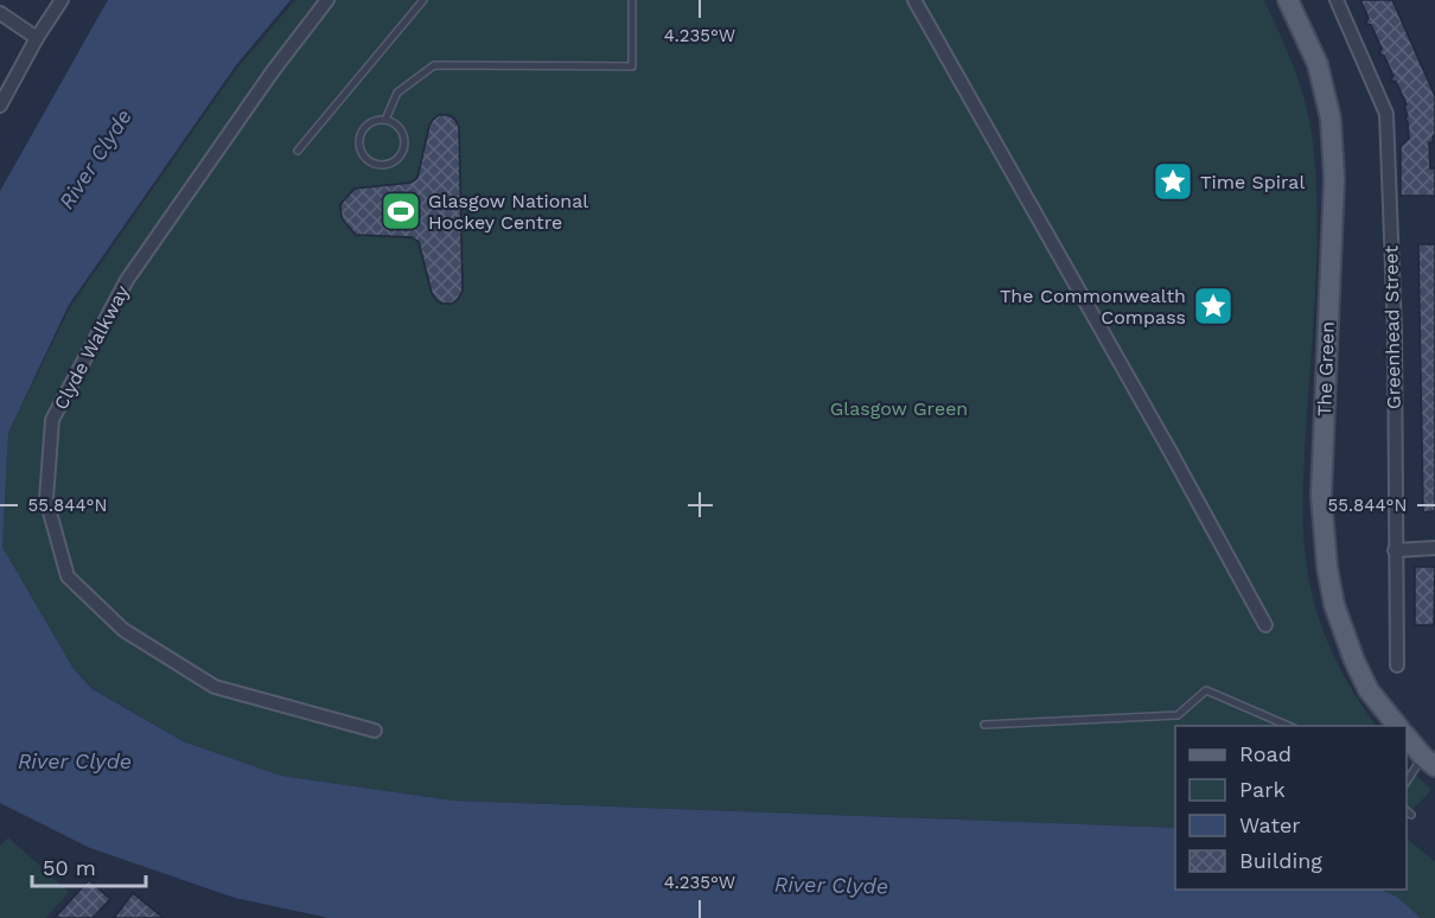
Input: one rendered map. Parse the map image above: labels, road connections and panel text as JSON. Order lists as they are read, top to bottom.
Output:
{
  "streets": {
    "main road": ["The Green"],
    "street": ["Greenhead Street", "Clyde Walkway"]
  },
  "water": ["River Clyde"],
  "parks": ["Glasgow Green"],
  "places": {
    "place": ["Time Spiral", "The Commonwealth Compass"],
    "sports": ["Glasgow National Hockey Centre"]
  },
  "legend": [
    "Road",
    "Park",
    "Water",
    "Building"
  ],
  "scale_bar": "50 m",
  "coordinates": ["4.235°W", "55.844°N"]
}
